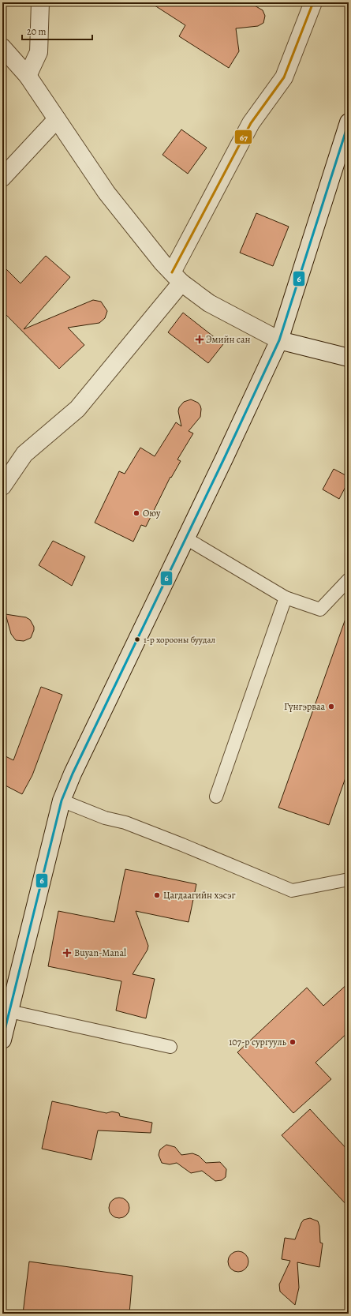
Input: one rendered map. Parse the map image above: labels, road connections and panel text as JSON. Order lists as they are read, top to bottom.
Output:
{
  "places": {
    "health": ["Эмийн сан", "Buyan-Manal"],
    "other": [
      "Оюу",
      "1-р хорооны буудал",
      "Гүнгэрваа",
      "Цагдаагийн хэсэг",
      "107-р сургууль"
    ]
  },
  "lines": ["transit line 67", "transit line 6"],
  "scale_bar": "20 m"
}
